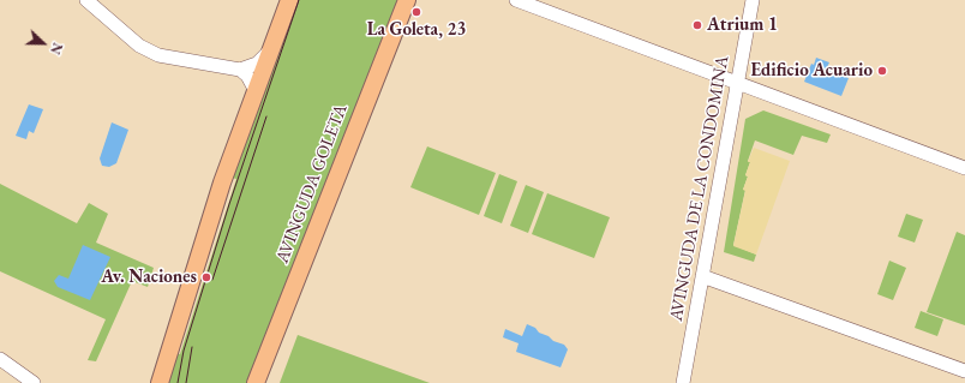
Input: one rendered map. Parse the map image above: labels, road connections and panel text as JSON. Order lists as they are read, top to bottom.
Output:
{
  "streets": {
    "main road": ["AVINGUDA GOLETA"],
    "street": ["AVINGUDA DE LA CONDOMINA"]
  },
  "places": [
    "La Goleta, 23",
    "Atrium 1",
    "Edificio Acuario",
    "Av. Naciones"
  ],
  "north": "right"
}
